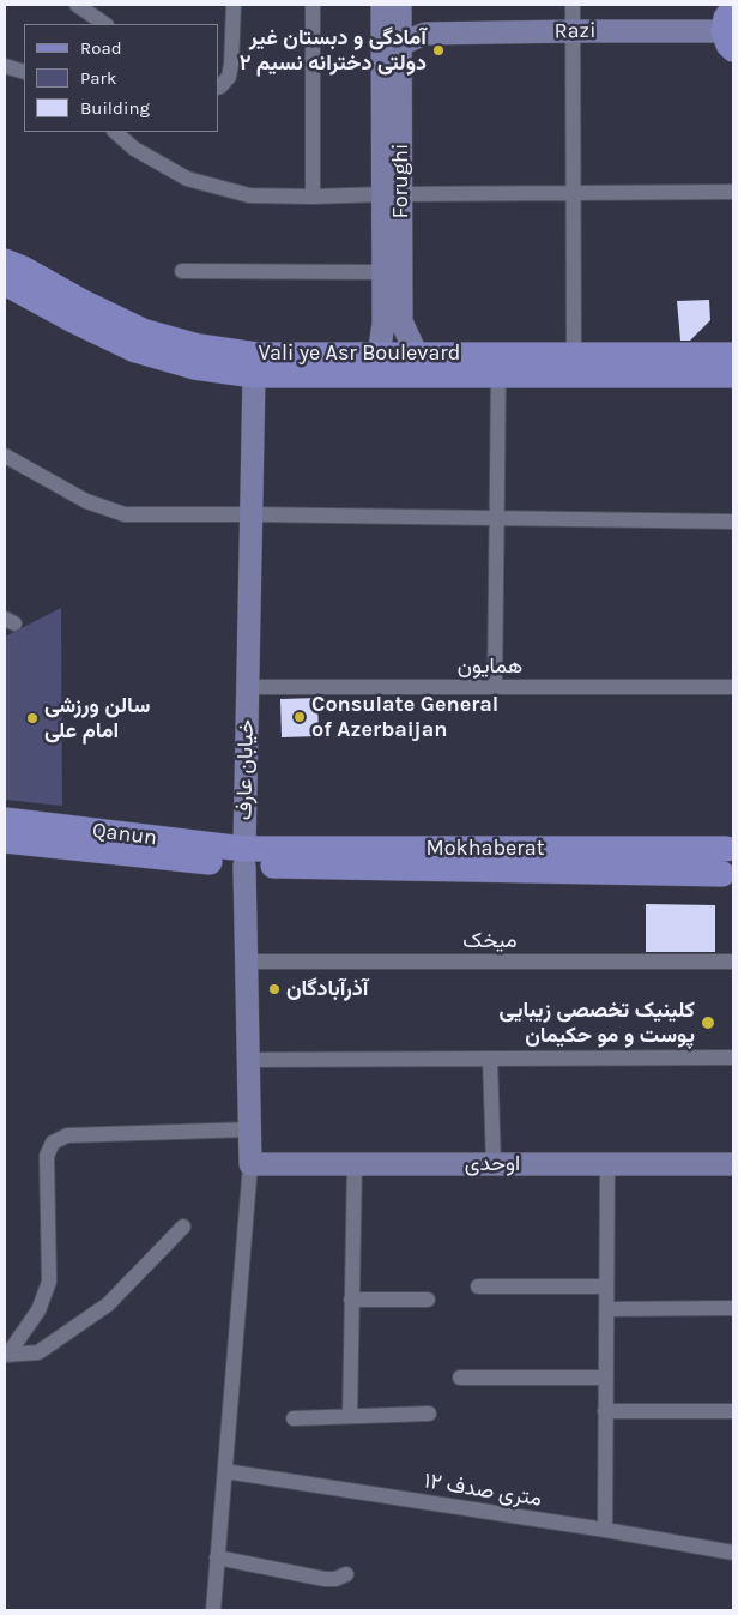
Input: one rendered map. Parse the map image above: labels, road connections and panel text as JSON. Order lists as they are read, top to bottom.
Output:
{
  "streets": {
    "main road": ["Vali ye Asr Boulevard", "Qanun", "Mokhaberat"],
    "street": [
      "Razi",
      "Forughi",
      "همایون",
      "خیابان عارف",
      "میخک",
      "اوحدی",
      "۱۲ متری صدف"
    ]
  },
  "crossings": [
    ["Razi", "Forughi"],
    ["Forughi", "Vali ye Asr Boulevard"],
    ["Vali ye Asr Boulevard", "خیابان عارف"],
    ["همایون", "خیابان عارف"],
    ["خیابان عارف", "Qanun"],
    ["خیابان عارف", "Mokhaberat"],
    ["خیابان عارف", "میخک"],
    ["خیابان عارف", "اوحدی"],
    ["Qanun", "Mokhaberat"]
  ],
  "places": [
    "آمادگی و دبستان غیر دولتی دخترانه نسیم ۲",
    "Consulate General of Azerbaijan",
    "سالن ورزشی امام علی",
    "آذرآبادگان",
    "کلینیک تخصصی زیبایی پوست و مو حکیمان"
  ],
  "legend": ["Road", "Park", "Building"]
}
